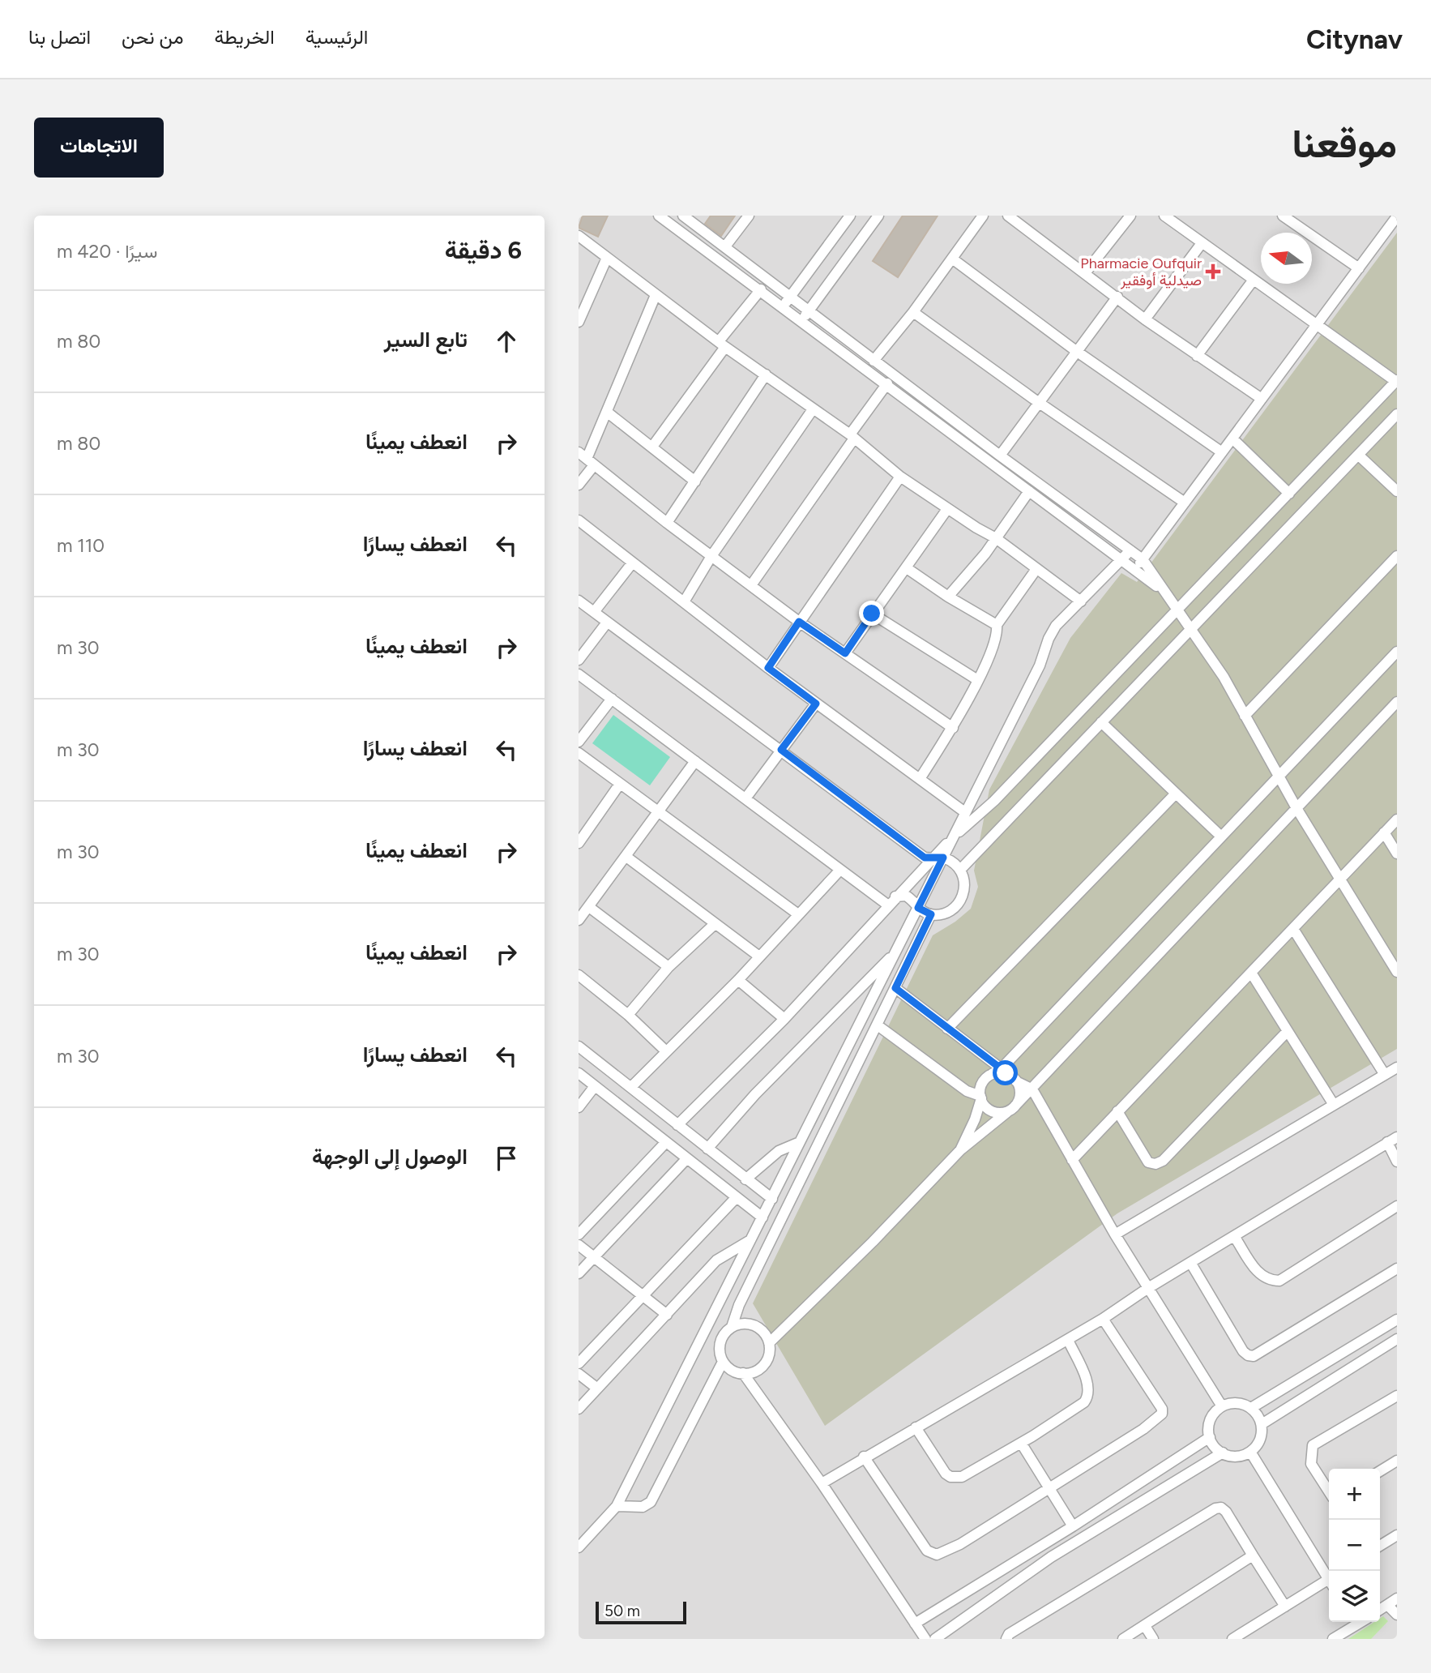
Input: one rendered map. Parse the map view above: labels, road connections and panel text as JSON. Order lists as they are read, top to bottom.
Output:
{
  "places": {
    "health": ["Pharmacie Oufquir صيدلية أوفقير"]
  },
  "scale_bar": "50 m",
  "north": "left",
  "page": {
    "header": "Citynav",
    "nav": [
      "الرئيسية",
      "الخريطة",
      "من نحن",
      "اتصل بنا"
    ],
    "title": "موقعنا",
    "buttons": "الاتجاهات",
    "heading": ["6 دقيقة", "سيرًا · 420 m"],
    "list": [
      ["تابع السير", "80 m"],
      ["انعطف يمينًا", "80 m"],
      ["انعطف يسارًا", "110 m"],
      ["انعطف يمينًا", "30 m"],
      ["انعطف يسارًا", "30 m"],
      ["انعطف يمينًا", "30 m"],
      ["انعطف يمينًا", "30 m"],
      ["انعطف يسارًا", "30 m"],
      "الوصول إلى الوجهة"
    ],
    "map_buttons": ["+", "−"],
    "scale": "50 m"
  }
}
